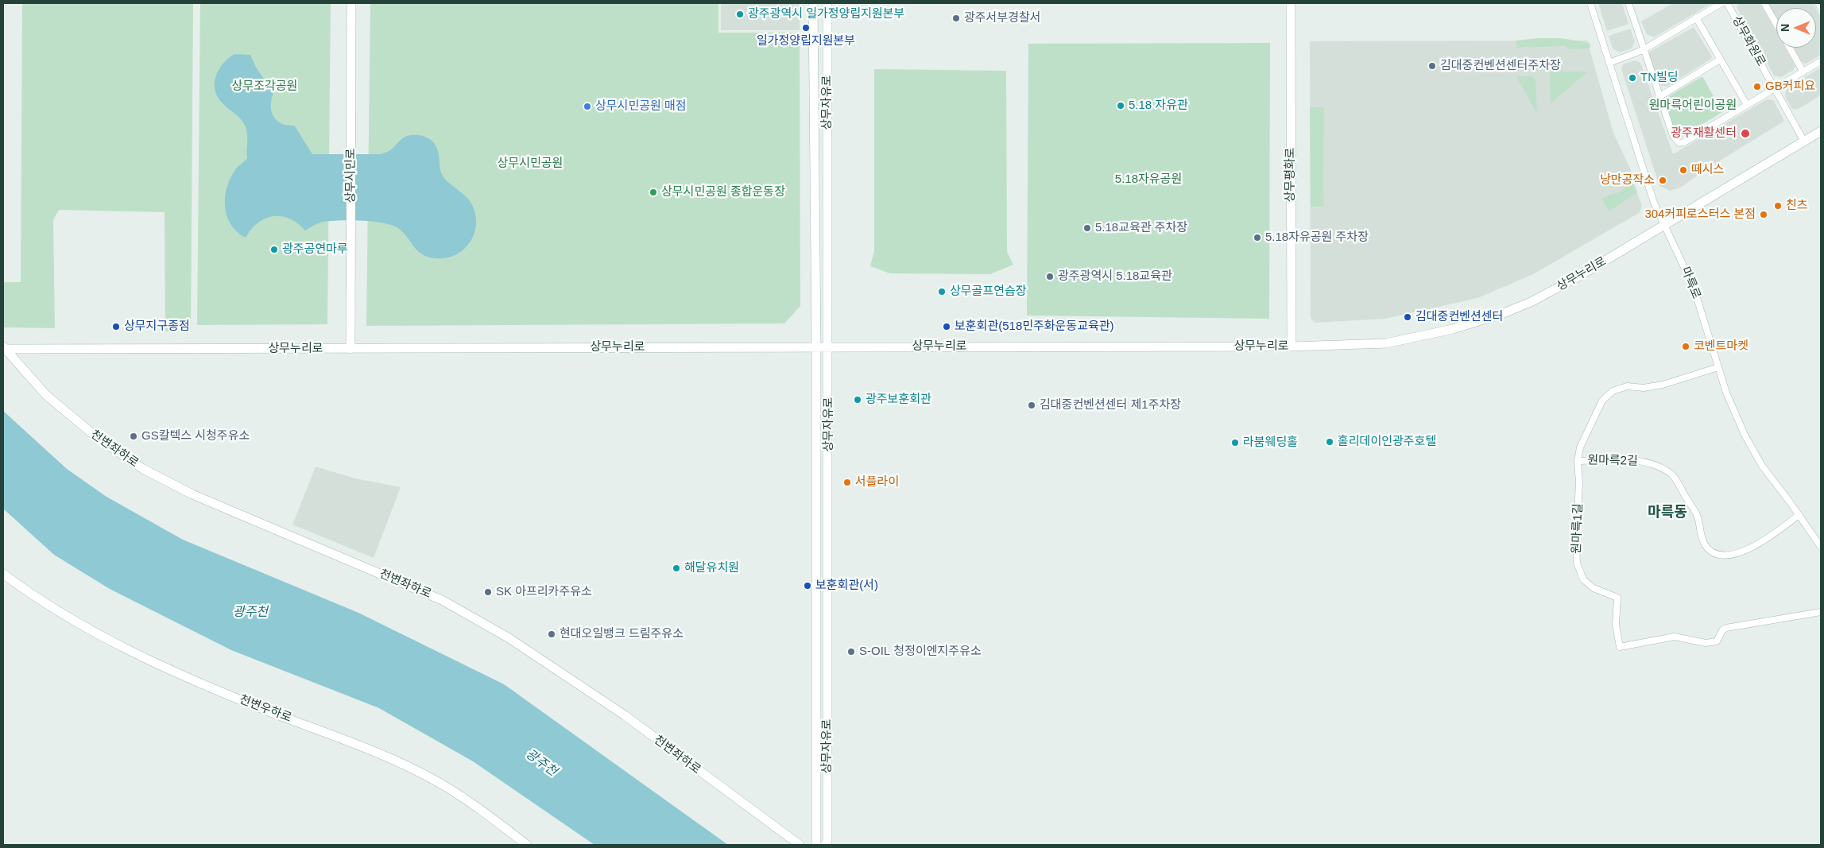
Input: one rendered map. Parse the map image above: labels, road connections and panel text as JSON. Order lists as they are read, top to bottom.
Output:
{
  "streets": {
    "street": [
      "상무화원로",
      "상무자유로",
      "상무평화로",
      "상무시민로",
      "상무누리로",
      "마륵로",
      "천변좌하로",
      "원마륵2길",
      "원마륵1길",
      "천변우하로"
    ]
  },
  "crossings": [
    ["상무화원로", "상무누리로"],
    ["상무자유로", "상무누리로"],
    ["상무평화로", "상무누리로"],
    ["상무시민로", "상무누리로"],
    ["상무누리로", "마륵로"],
    ["상무누리로", "천변좌하로"],
    ["마륵로", "원마륵2길"],
    ["마륵로", "원마륵1길"],
    ["원마륵2길", "원마륵1길"]
  ],
  "districts": ["마륵동"],
  "water": ["광주천"],
  "parks": [
    "상무조각공원",
    "원마륵어린이공원",
    "상무시민공원",
    "5.18자유공원"
  ],
  "places": [
    "광주광역시 일가정양립지원본부",
    "광주서부경찰서",
    "일가정양립지원본부",
    "김대중컨벤션센터주차장",
    "TN빌딩",
    "GB커피요",
    "5.18 자유관",
    "상무시민공원 매점",
    "광주재활센터",
    "떼시스",
    "낭만공작소",
    "상무시민공원 종합운동장",
    "친츠",
    "304커피로스터스 본점",
    "5.18교육관 주차장",
    "5.18자유공원 주차장",
    "광주공연마루",
    "광주광역시 5.18교육관",
    "상무골프연습장",
    "김대중컨벤션센터",
    "상무지구종점",
    "보훈회관(518민주화운동교육관)",
    "코벤트마켓",
    "광주보훈회관",
    "김대중컨벤션센터 제1주차장",
    "GS칼텍스 시청주유소",
    "홀리데이인광주호텔",
    "라붐웨딩홀",
    "서플라이",
    "해달유치원",
    "보훈회관(서)",
    "SK 아프리카주유소",
    "현대오일뱅크 드림주유소",
    "S-OIL 청정이엔지주유소"
  ],
  "north": "left"
}
